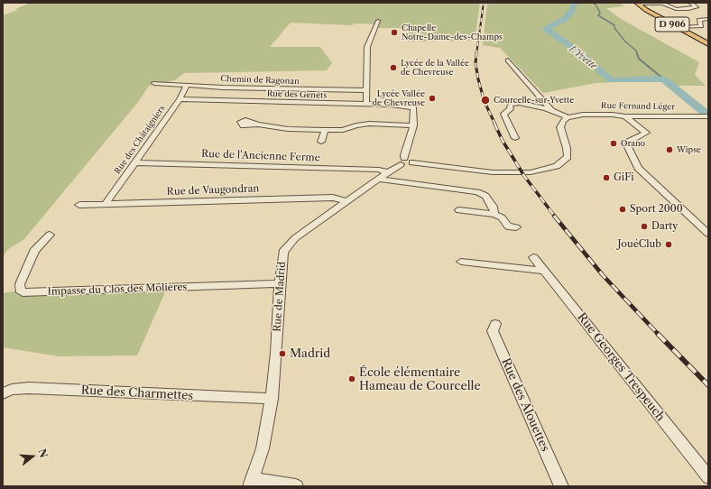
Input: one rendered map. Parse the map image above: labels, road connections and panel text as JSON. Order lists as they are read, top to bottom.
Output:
{
  "streets": {
    "main road": ["D 906"],
    "street": [
      "Chemin de Ragonan",
      "Rue des Genêts",
      "Rue Fernand Léger",
      "Rue des Châtaigniers",
      "Rue de l'Ancienne Ferme",
      "Rue de Vaugondran",
      "Impasse du Clos des Molières",
      "Rue de Madrid",
      "Rue Georges Trespeuch",
      "Rue des Charmettes",
      "Rue des Alouettes"
    ]
  },
  "crossings": [
    ["Chemin de Ragonan", "Rue des Châtaigniers"],
    ["Rue des Genêts", "Rue des Châtaigniers"],
    ["Rue des Châtaigniers", "Rue de l'Ancienne Ferme"],
    ["Rue des Châtaigniers", "Rue de Vaugondran"],
    ["Rue de l'Ancienne Ferme", "Rue de Madrid"],
    ["Rue de Vaugondran", "Rue de Madrid"],
    ["Impasse du Clos des Molières", "Rue de Madrid"],
    ["Rue de Madrid", "Rue des Charmettes"]
  ],
  "water": ["L'Yvette"],
  "places": [
    "Chapelle Notre-Dame-des-Champs",
    "Lycée de la Vallée de Chevreuse",
    "Lycée Vallée de Chevreuse",
    "Courcelle-sur-Yvette",
    "Orano",
    "Wipse",
    "GiFi",
    "Sport 2000",
    "Darty",
    "JouéClub",
    "Madrid",
    "École élémentaire Hameau de Courcelle"
  ],
  "north": "right"
}
